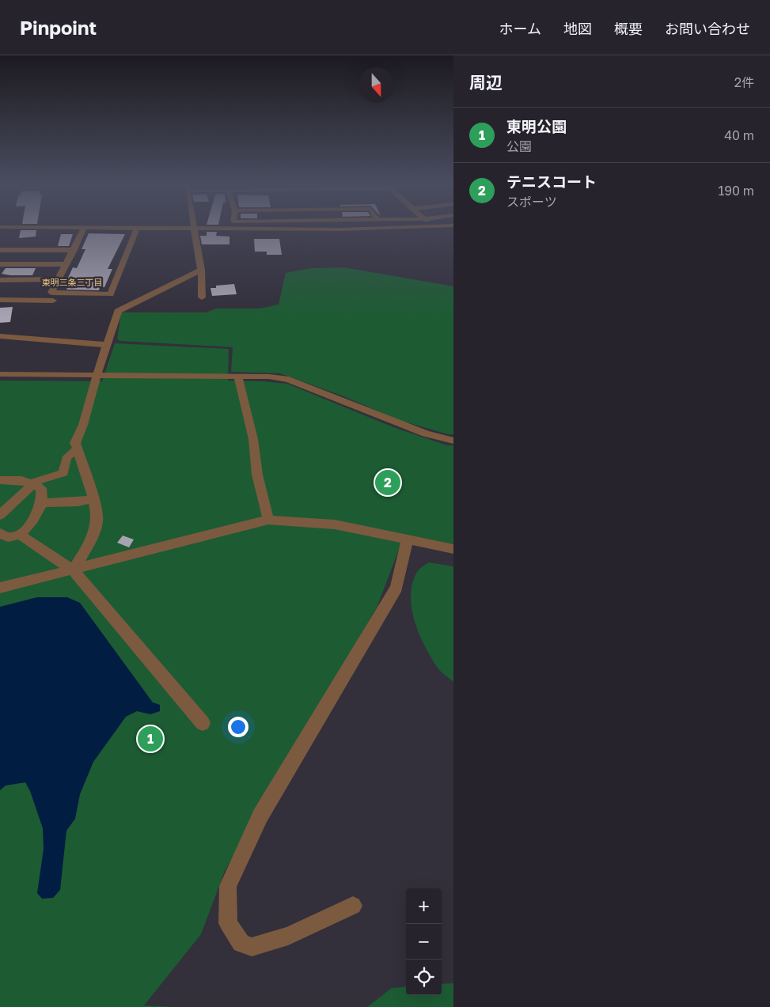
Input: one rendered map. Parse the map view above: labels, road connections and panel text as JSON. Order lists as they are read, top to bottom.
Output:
{
  "districts": ["東明三条三丁目"],
  "north": "bottom",
  "page": {
    "header": "Pinpoint",
    "nav": [
      "ホーム",
      "地図",
      "概要",
      "お問い合わせ"
    ],
    "heading": ["周辺", "2件"],
    "list": [
      {
        "mark": "1",
        "name": "東明公園",
        "note": "公園",
        "value": "40 m"
      },
      {
        "mark": "2",
        "name": "テニスコート",
        "note": "スポーツ",
        "value": "190 m"
      }
    ],
    "pins": ["2", "1"],
    "map_buttons": ["+", "−"]
  }
}
